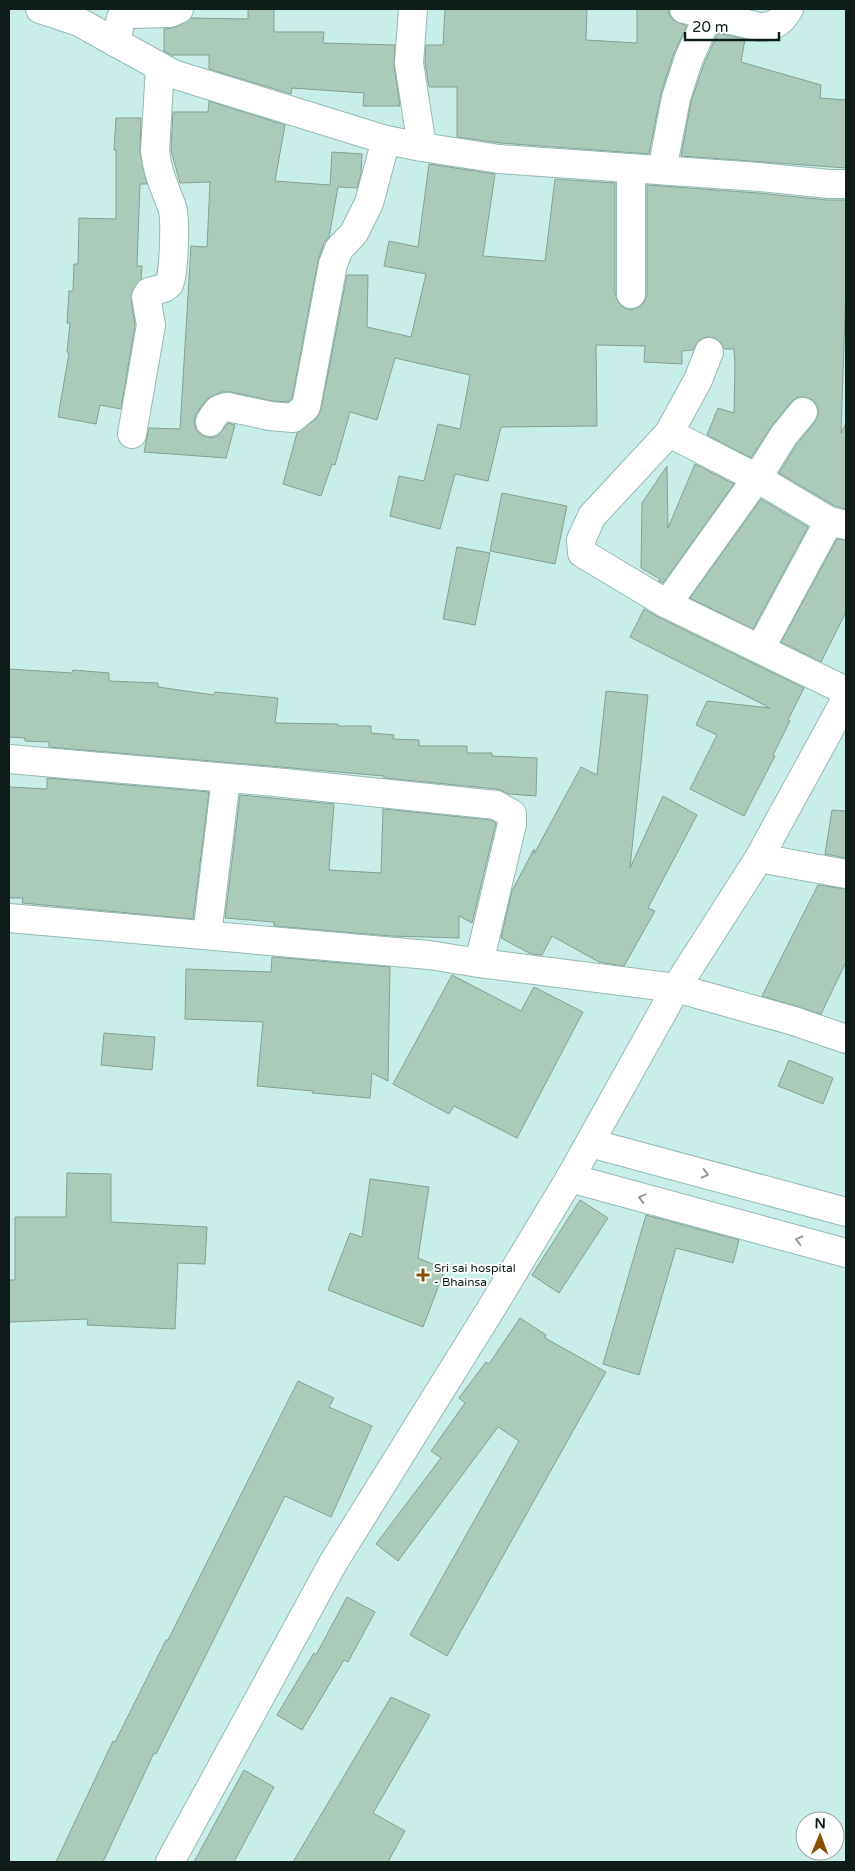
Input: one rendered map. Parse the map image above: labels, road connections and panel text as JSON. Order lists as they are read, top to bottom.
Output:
{
  "places": {
    "health": ["Sri sai hospital - Bhainsa"]
  },
  "scale_bar": "20 m",
  "north": "top"
}
